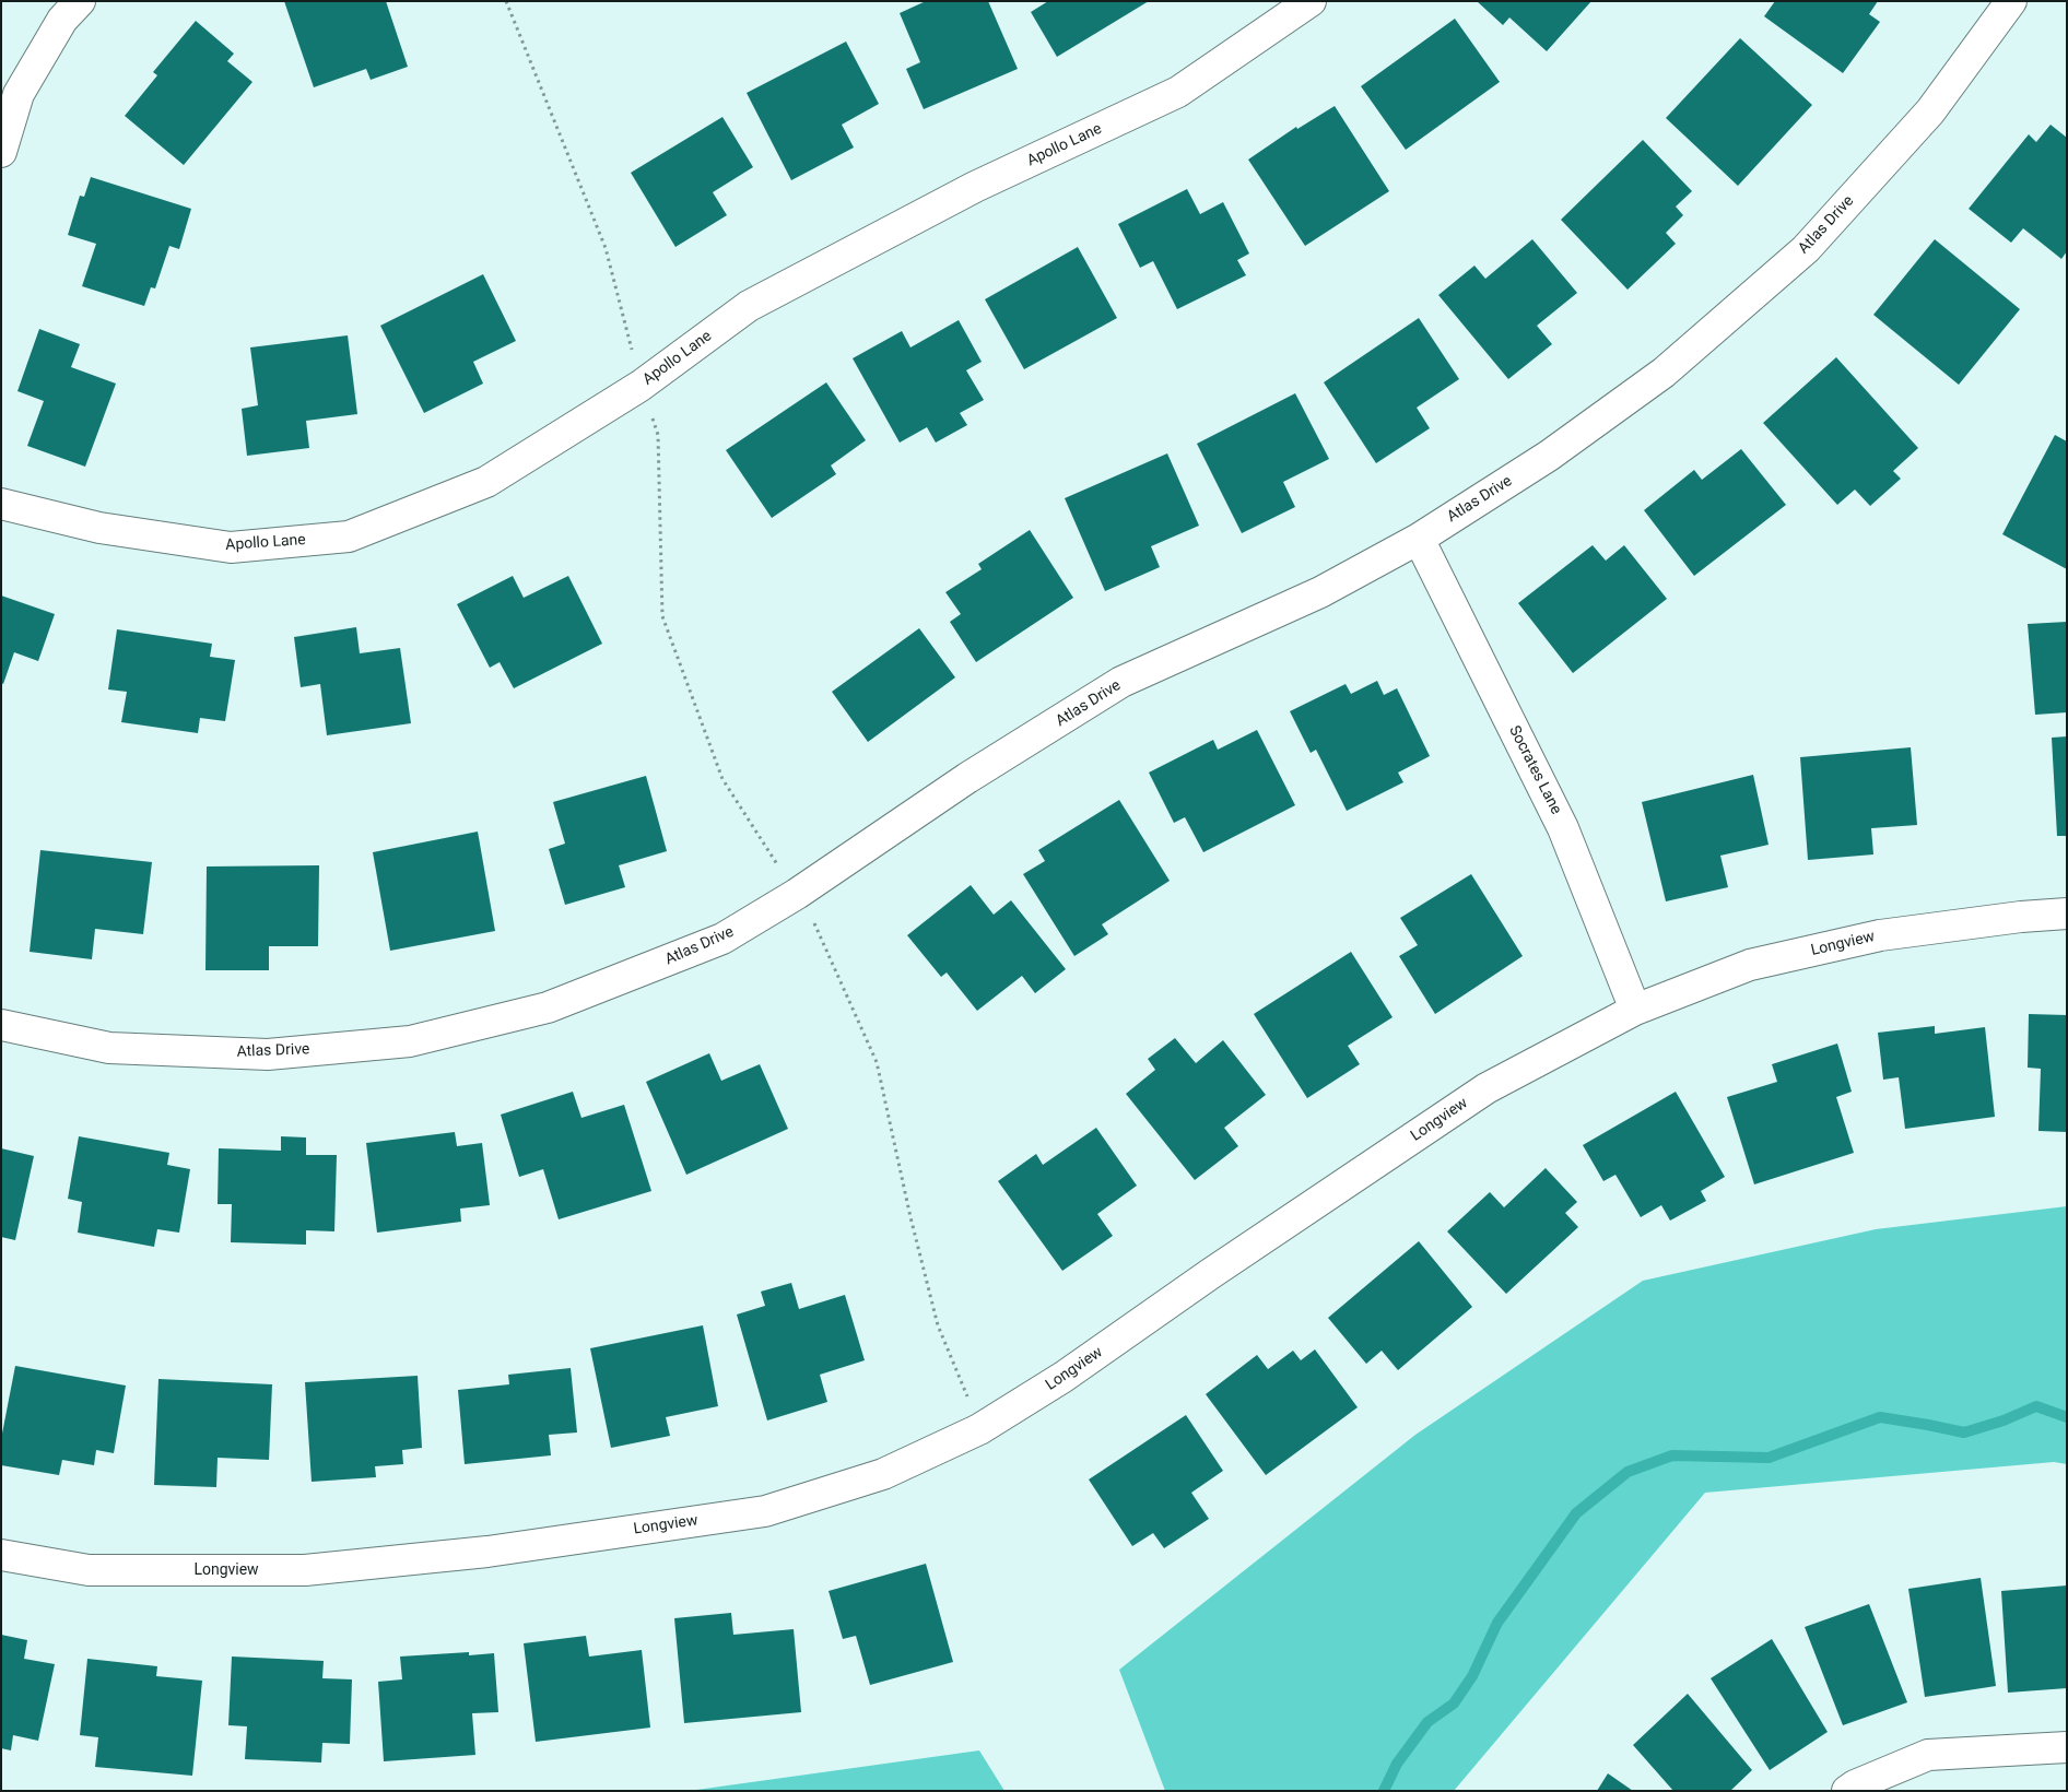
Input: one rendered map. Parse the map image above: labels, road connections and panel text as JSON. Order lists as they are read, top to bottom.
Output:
{
  "streets": {
    "street": [
      "Apollo Lane",
      "Atlas Drive",
      "Socrates Lane",
      "Longview"
    ]
  },
  "crossings": [
    ["Atlas Drive", "Socrates Lane"],
    ["Socrates Lane", "Longview"]
  ]
}
